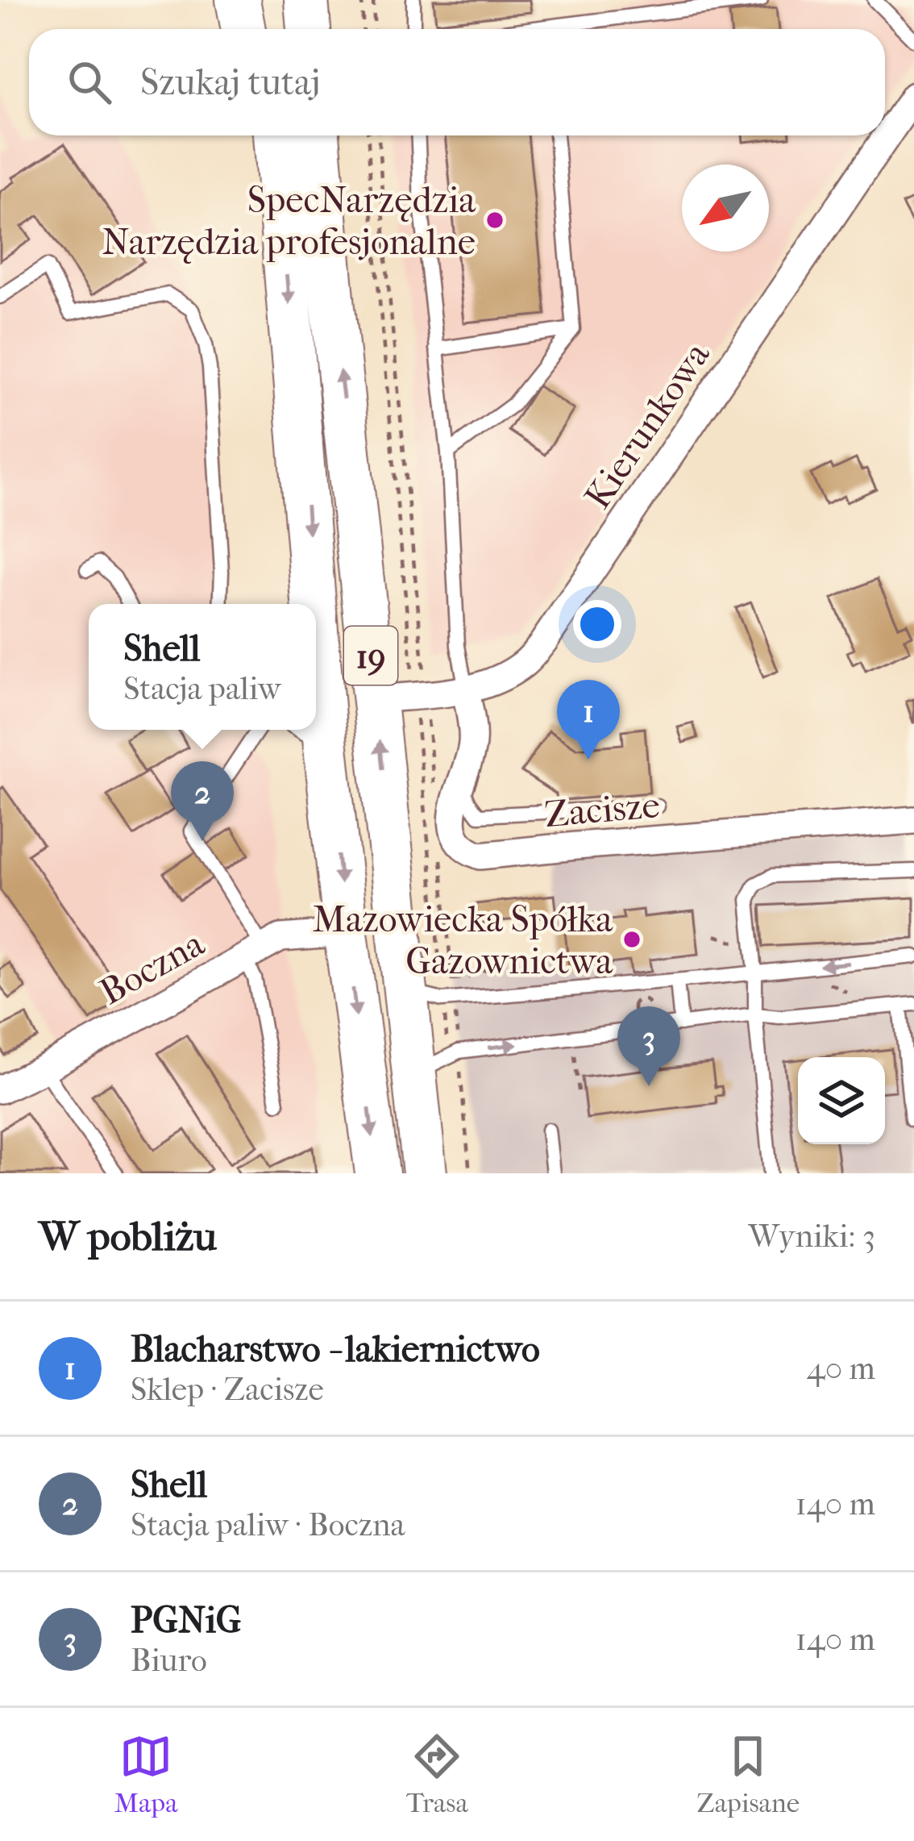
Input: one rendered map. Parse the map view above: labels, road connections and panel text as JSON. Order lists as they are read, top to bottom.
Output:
{
  "streets": {
    "highway": ["19"],
    "street": ["Kierunkowa", "Zacisze", "Boczna"]
  },
  "crossings": [
    ["Kierunkowa", "19"],
    ["Kierunkowa", "Zacisze"],
    ["19", "Boczna"]
  ],
  "places": ["SpecNarzędzia Narzędzia profesjonalne", "Mazowiecka Spółka Gazownictwa"],
  "north": "bottom left",
  "page": {
    "search": "Szukaj tutaj",
    "popup": ["Shell", "Stacja paliw"],
    "pins": ["1", "2", "3"],
    "heading": ["W pobliżu", "Wyniki: 3"],
    "list": [
      {
        "mark": "1",
        "name": "Blacharstwo - lakiernictwo",
        "note": "Sklep · Zacisze",
        "value": "40 m"
      },
      {
        "mark": "2",
        "name": "Shell",
        "note": "Stacja paliw · Boczna",
        "value": "140 m"
      },
      {
        "mark": "3",
        "name": "PGNiG",
        "note": "Biuro",
        "value": "140 m"
      }
    ],
    "nav": ["Mapa", "Trasa", "Zapisane"]
  }
}
